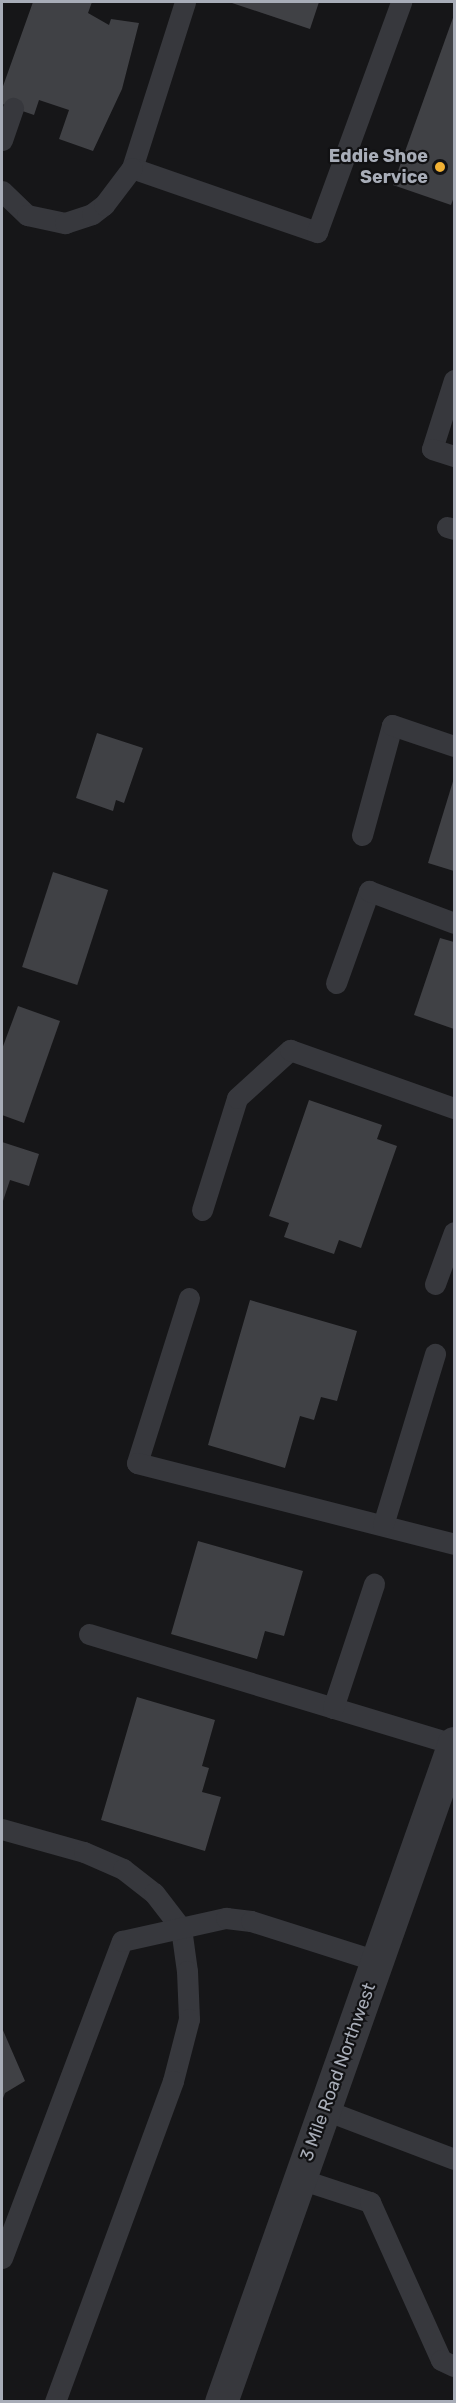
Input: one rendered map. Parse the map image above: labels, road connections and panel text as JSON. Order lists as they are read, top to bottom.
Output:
{
  "streets": {
    "street": ["3 Mile Road Northwest"]
  },
  "places": ["Eddie Shoe Service"]
}
